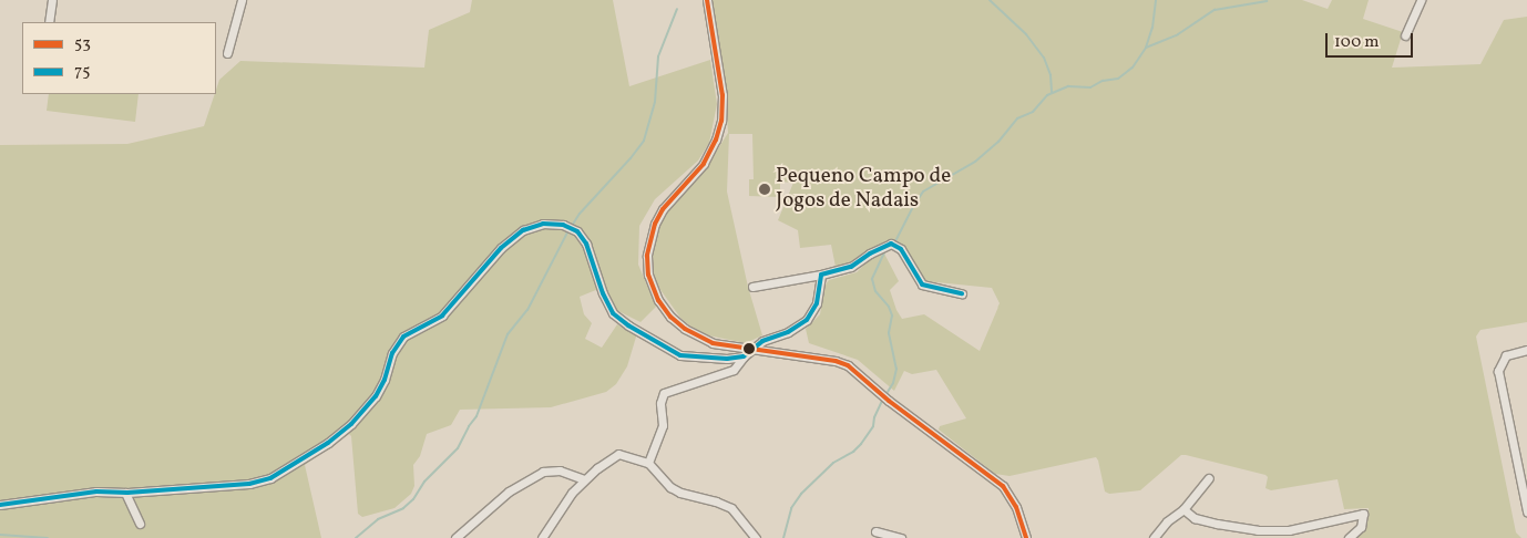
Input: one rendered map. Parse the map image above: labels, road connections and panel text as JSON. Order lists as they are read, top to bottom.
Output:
{
  "places": ["Pequeno Campo de Jogos de Nadais"],
  "lines": ["transit line 53", "transit line 75"],
  "legend": ["53", "75"],
  "scale_bar": "100 m"
}
